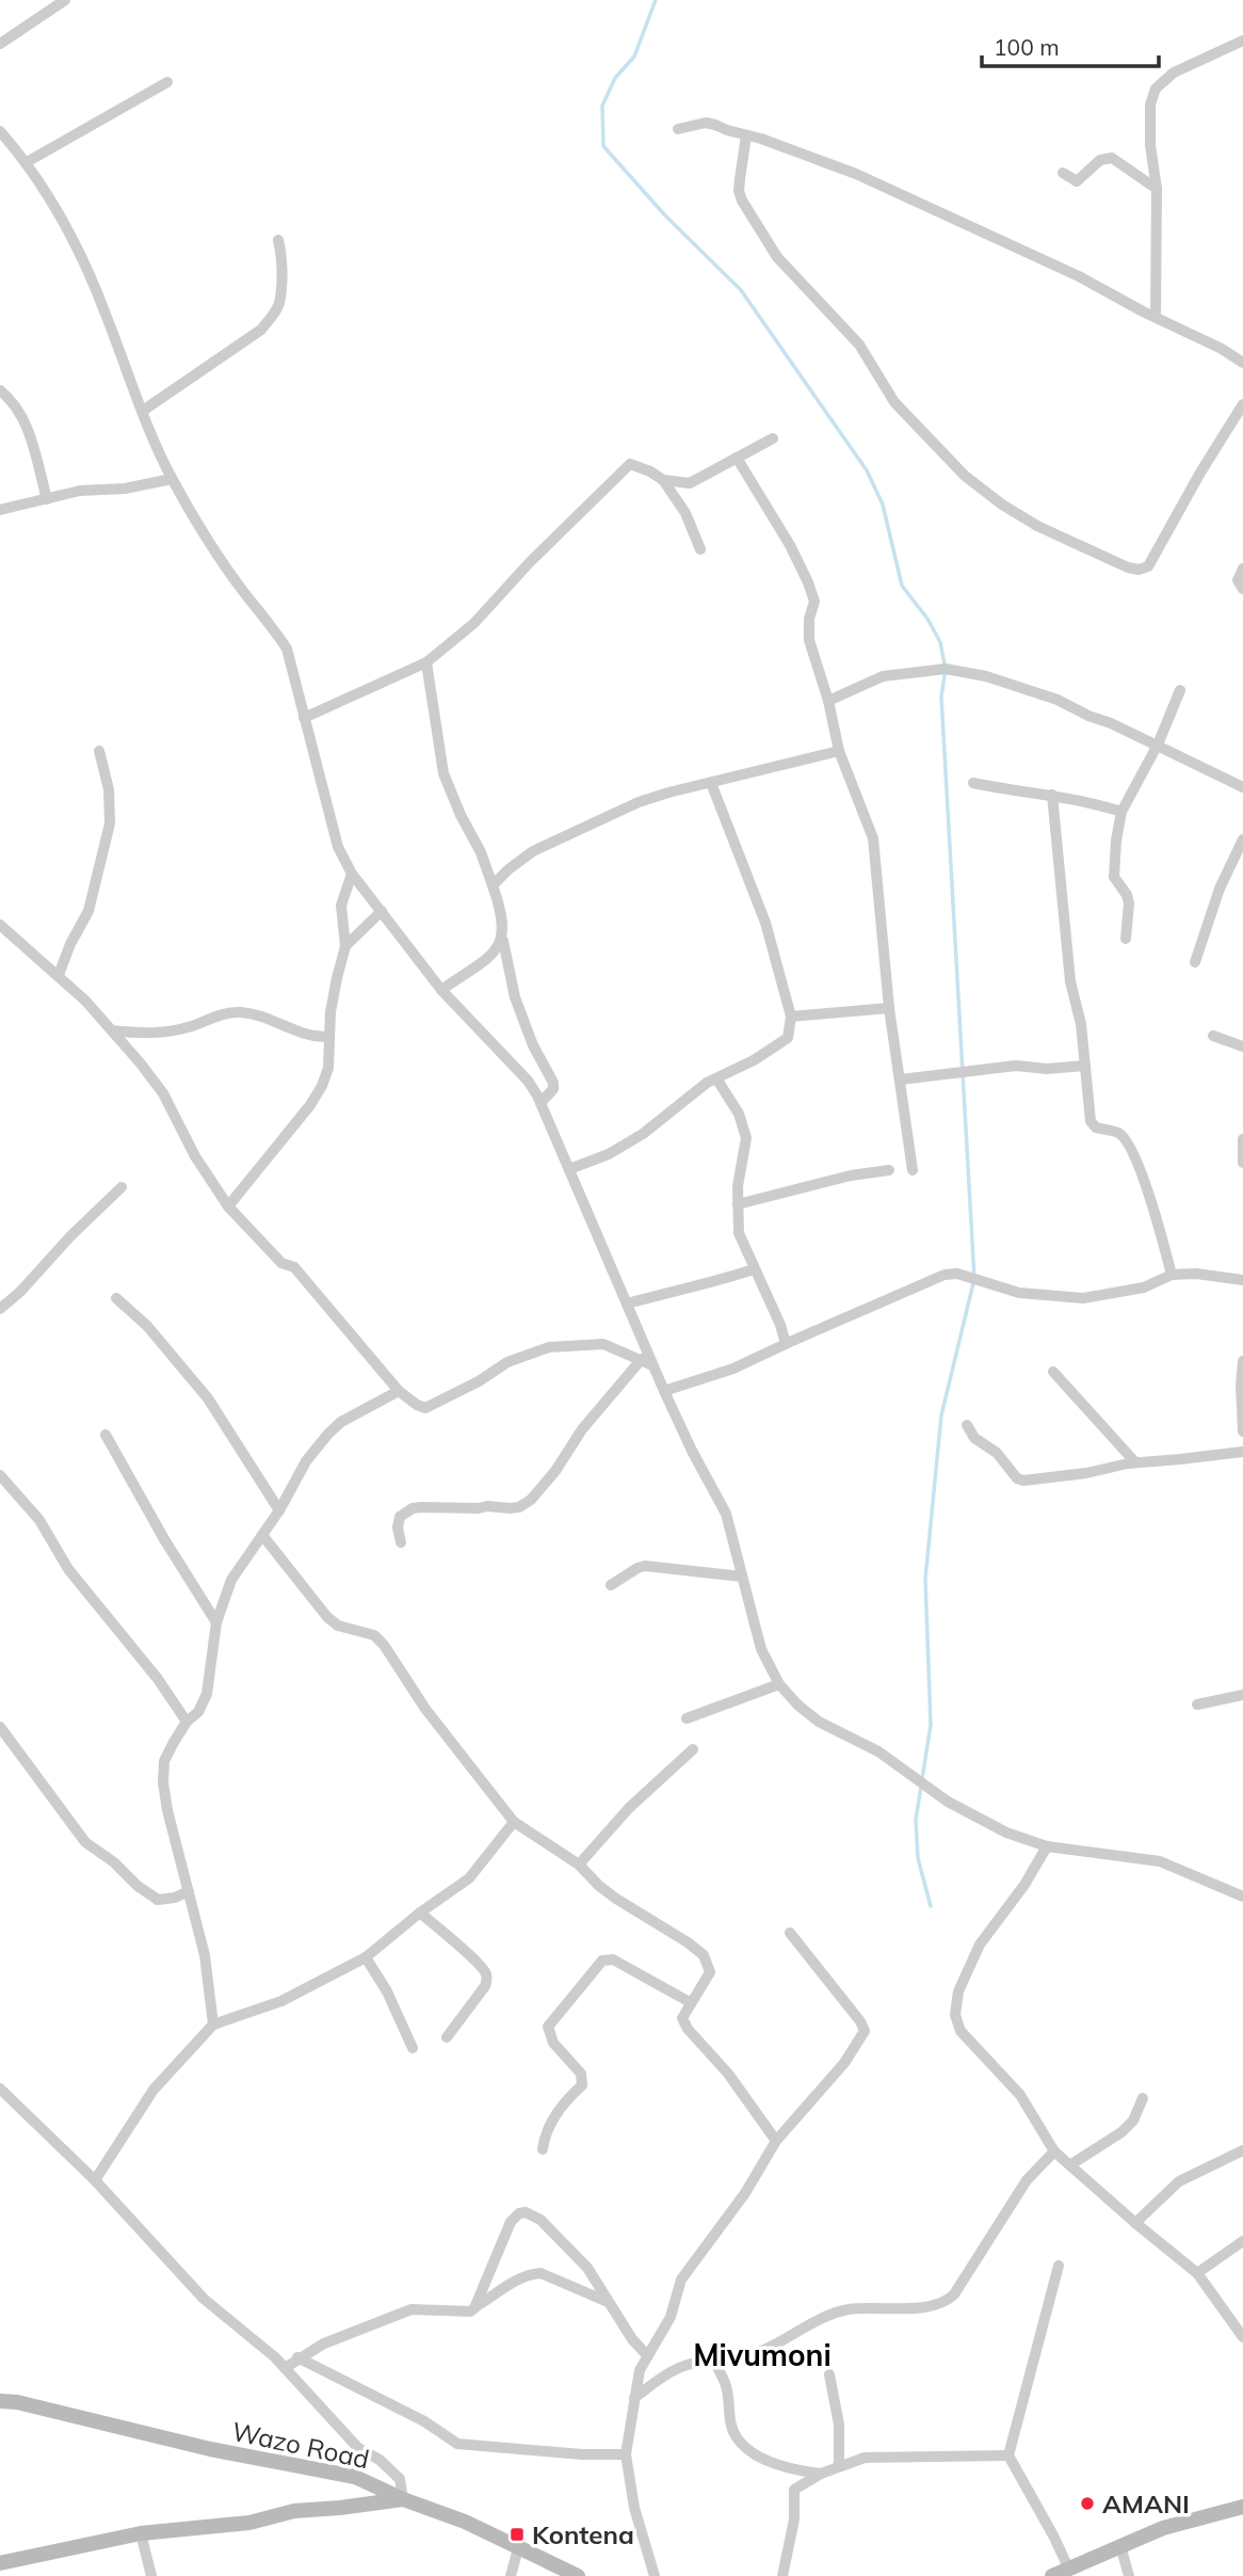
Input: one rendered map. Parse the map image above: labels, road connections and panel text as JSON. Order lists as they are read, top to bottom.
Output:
{
  "streets": {
    "main road": ["Wazo Road"]
  },
  "districts": ["Mivumoni"],
  "places": {
    "other": ["AMANI"],
    "transit": ["Kontena"]
  },
  "scale_bar": "100 m"
}
